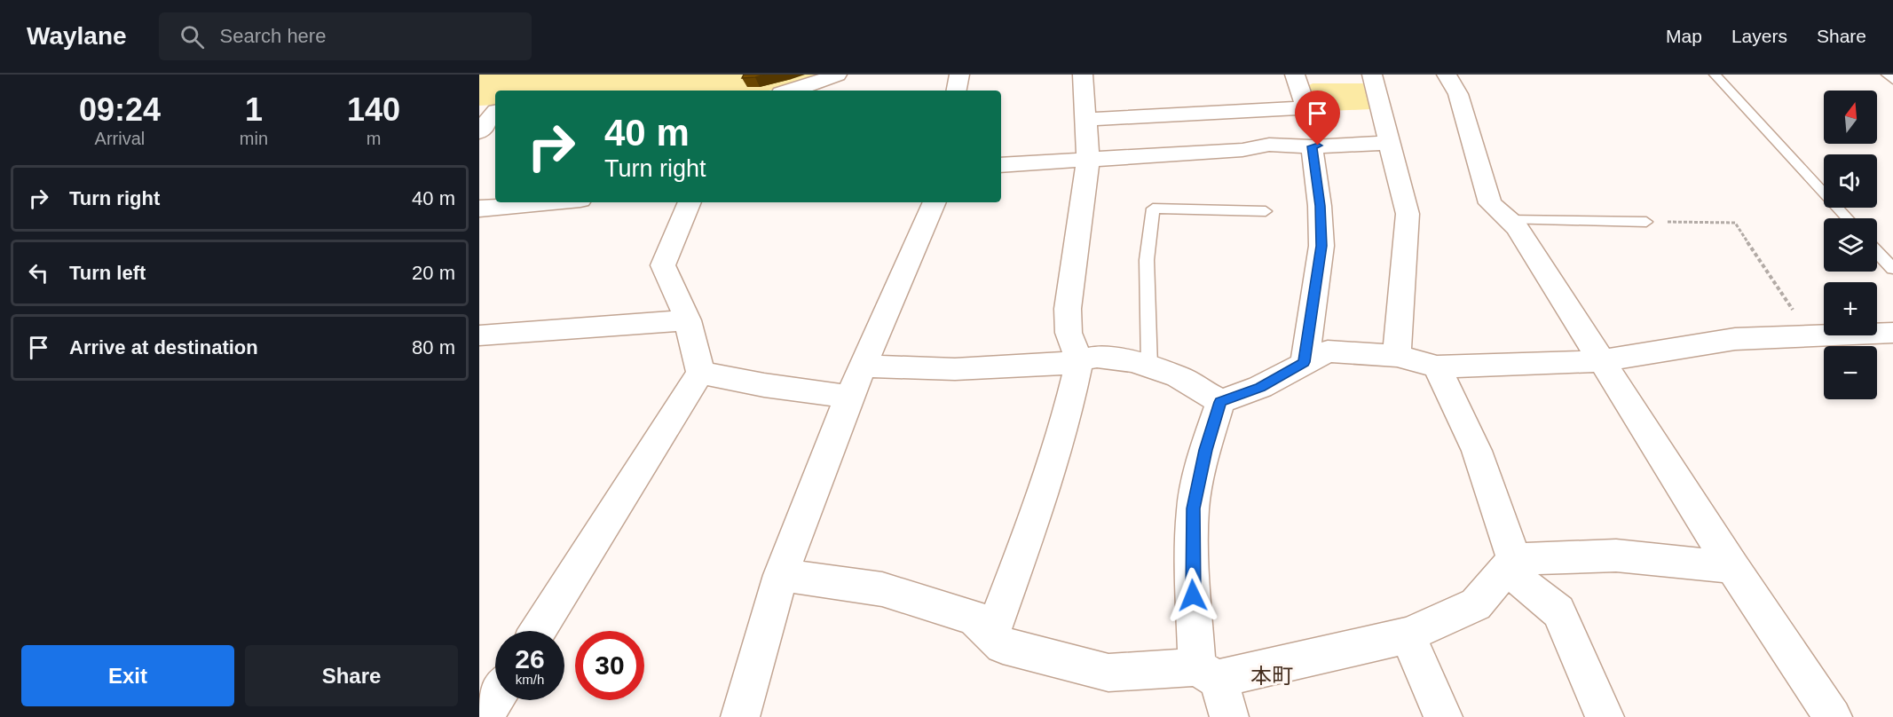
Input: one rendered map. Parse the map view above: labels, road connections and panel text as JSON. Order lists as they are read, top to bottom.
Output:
{
  "districts": ["本町"],
  "north": "top",
  "page": {
    "header": "Waylane",
    "search": "Search here",
    "nav": ["Map", "Layers", "Share"],
    "eta": [
      "09:24",
      "Arrival",
      "1",
      "min",
      "140",
      "m"
    ],
    "map_buttons": ["+", "−"],
    "turn": ["40 m", "Turn right"],
    "list": [
      {
        "name": "Turn right",
        "value": "40 m"
      },
      {
        "name": "Turn left",
        "value": "20 m"
      },
      {
        "name": "Arrive at destination",
        "value": "80 m"
      }
    ],
    "speed": "26 km/h",
    "limit": "30",
    "buttons": ["Exit", "Share"]
  }
}
